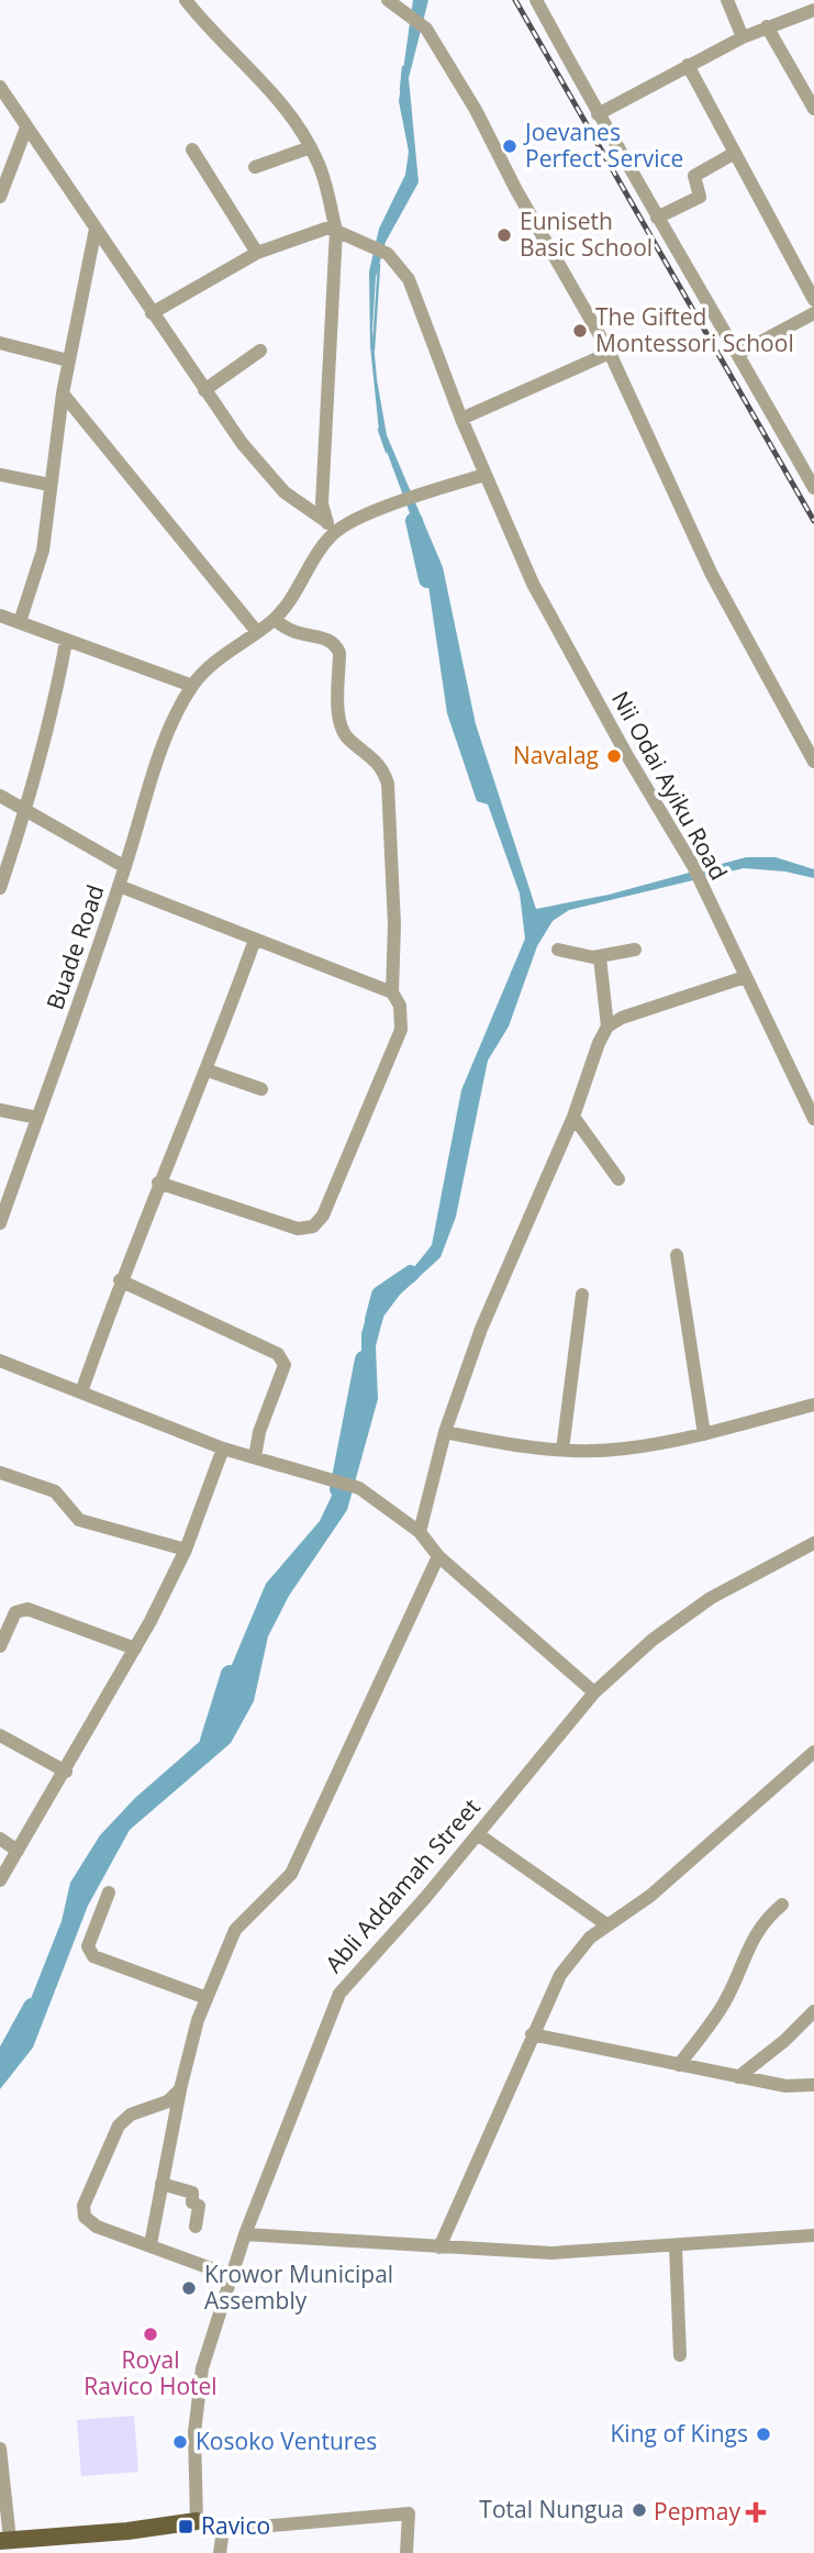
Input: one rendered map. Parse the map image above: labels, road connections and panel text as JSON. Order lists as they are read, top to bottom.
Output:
{
  "streets": {
    "street": ["Nii Odai Ayiku Road", "Buade Road", "Abli Addamah Street"]
  },
  "places": {
    "other": [
      "Joevanes Perfect Service",
      "Euniseth Basic School",
      "The Gifted Montessori School",
      "Navalag",
      "Krowor Municipal Assembly",
      "Royal Ravico Hotel",
      "King of Kings",
      "Kosoko Ventures",
      "Total Nungua"
    ],
    "health": ["Pepmay"],
    "transit": ["Ravico"]
  }
}
